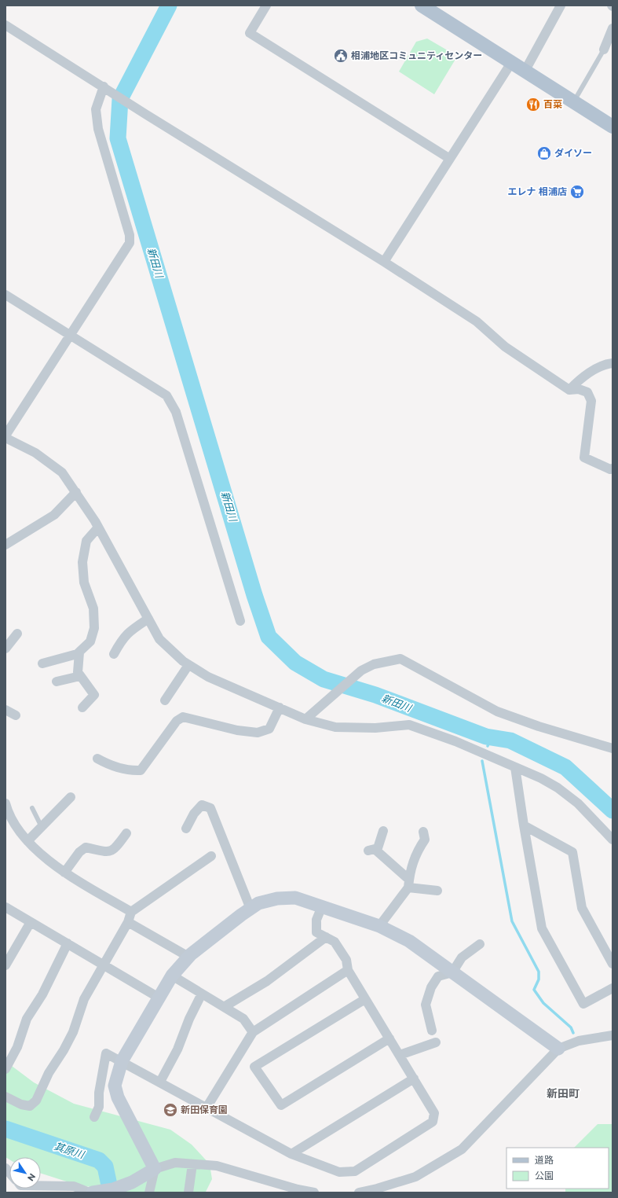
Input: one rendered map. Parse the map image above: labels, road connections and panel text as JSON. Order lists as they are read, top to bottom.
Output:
{
  "districts": ["新田町"],
  "water": ["新田川", "其原川"],
  "places": {
    "public building": ["相浦地区コミュニティセンター"],
    "restaurant": ["百菜"],
    "shop": ["ダイソー"],
    "supermarket": ["エレナ 相浦店"],
    "school or university": ["新田保育園"]
  },
  "legend": ["道路", "公園"],
  "north": "bottom right"
}
